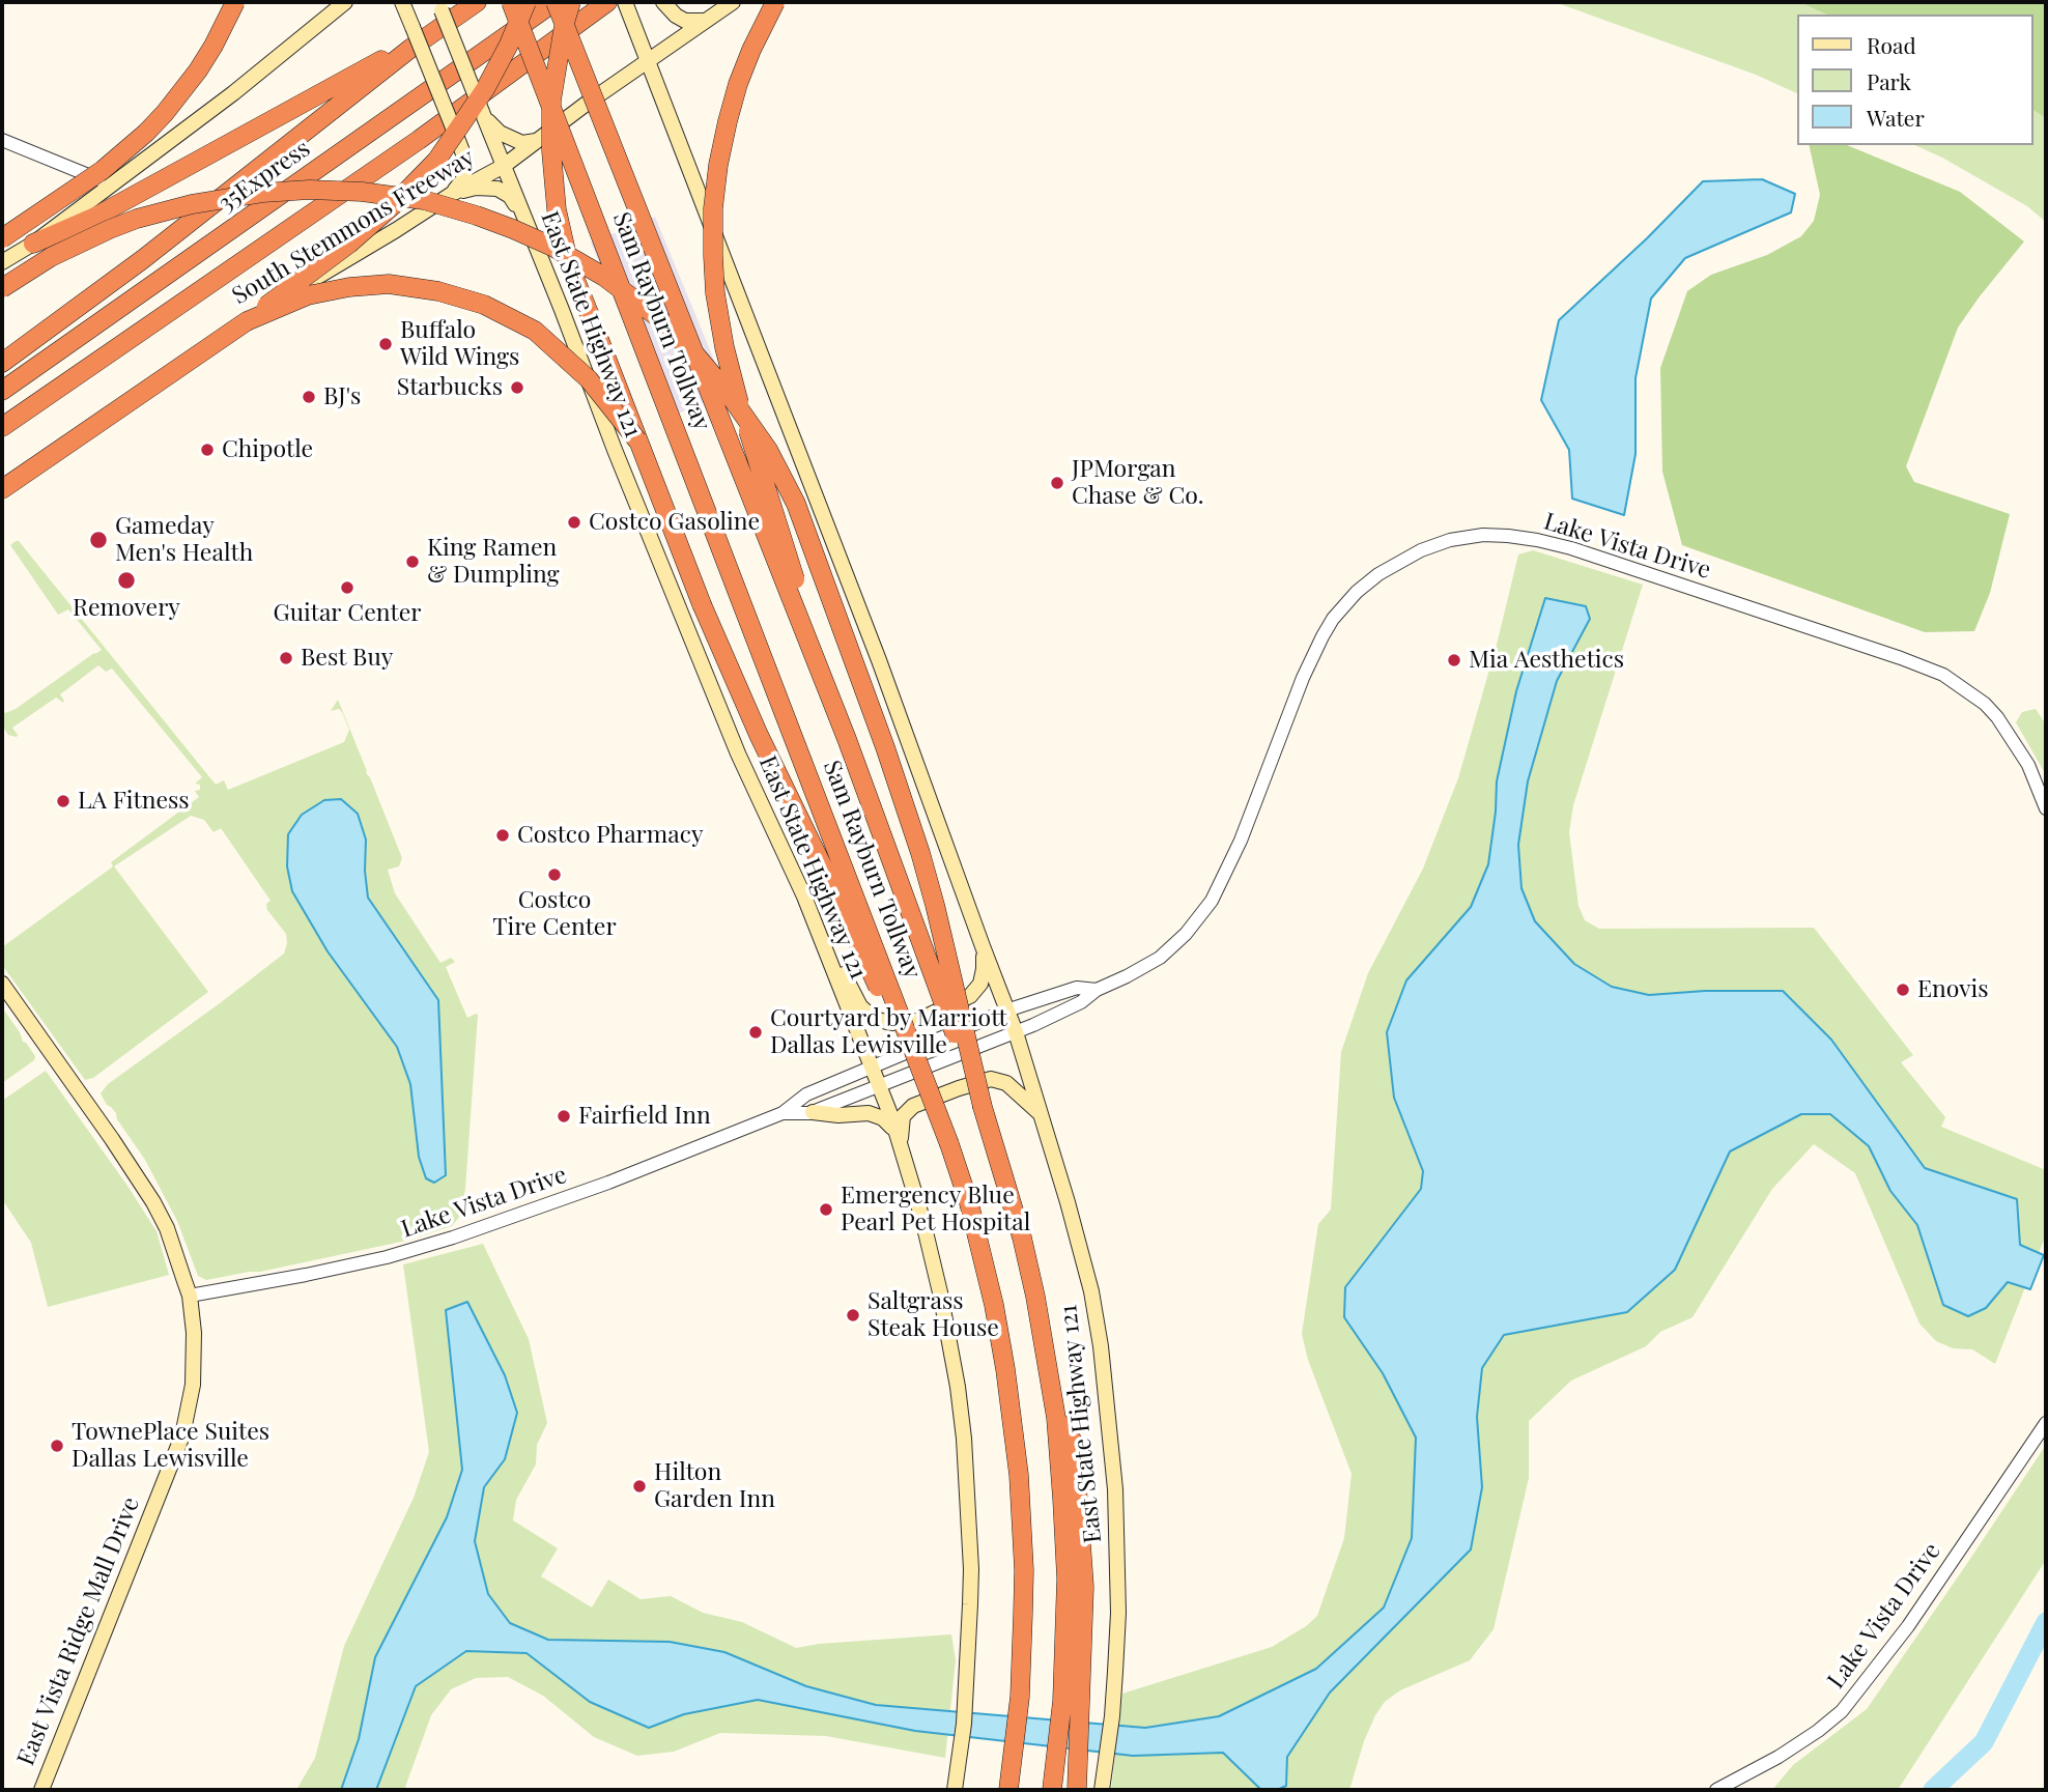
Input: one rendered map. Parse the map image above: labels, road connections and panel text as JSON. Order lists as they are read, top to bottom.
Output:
{
  "streets": {
    "highway": ["35Express", "South Stemmons Freeway", "Sam Rayburn Tollway"],
    "main road": ["East State Highway 121", "East Vista Ridge Mall Drive"],
    "street": ["Lake Vista Drive"]
  },
  "crossings": [
    ["35Express", "Sam Rayburn Tollway"],
    ["South Stemmons Freeway", "East State Highway 121"],
    ["East State Highway 121", "Lake Vista Drive"],
    ["Lake Vista Drive", "East Vista Ridge Mall Drive"]
  ],
  "places": [
    "Buffalo Wild Wings",
    "Starbucks",
    "BJ's",
    "Chipotle",
    "JPMorgan Chase & Co.",
    "Costco Gasoline",
    "Gameday Men's Health",
    "King Ramen & Dumpling",
    "Removery",
    "Guitar Center",
    "Best Buy",
    "Mia Aesthetics",
    "LA Fitness",
    "Costco Pharmacy",
    "Costco Tire Center",
    "Enovis",
    "Courtyard by Marriott Dallas Lewisville",
    "Fairfield Inn",
    "Emergency Blue Pearl Pet Hospital",
    "Saltgrass Steak House",
    "TownePlace Suites Dallas Lewisville",
    "Hilton Garden Inn"
  ],
  "legend": ["Road", "Park", "Water"]
}
